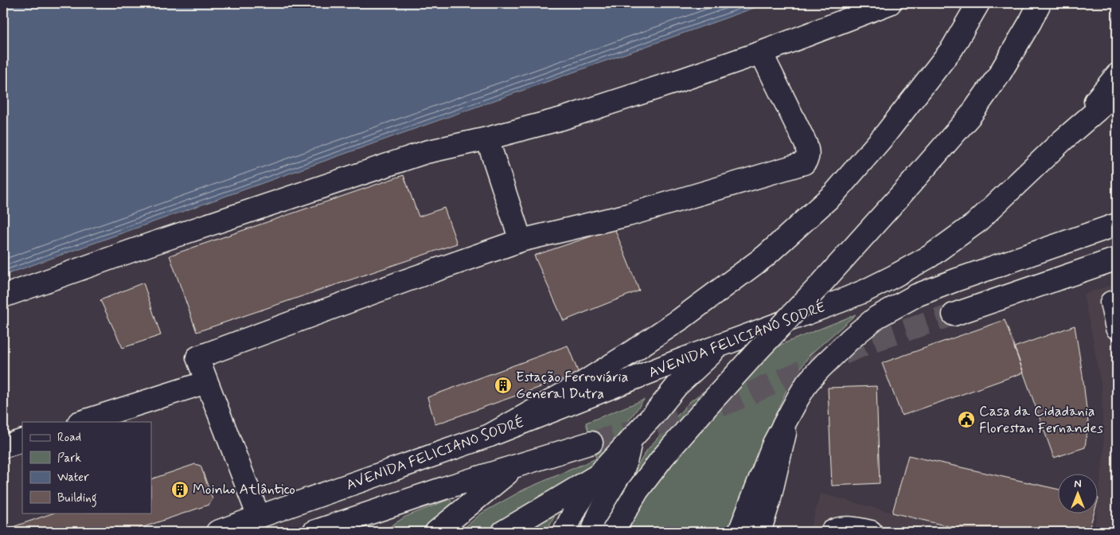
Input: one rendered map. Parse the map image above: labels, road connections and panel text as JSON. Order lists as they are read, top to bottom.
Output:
{
  "streets": {
    "main road": ["AVENIDA FELICIANO SODRÉ"]
  },
  "places": {
    "building": ["Estação Ferroviária General Dutra", "Moinho Atlântico"],
    "public building": ["Casa da Cidadania Florestan Fernandes"]
  },
  "legend": [
    "Road",
    "Park",
    "Water",
    "Building"
  ],
  "north": "top"
}
